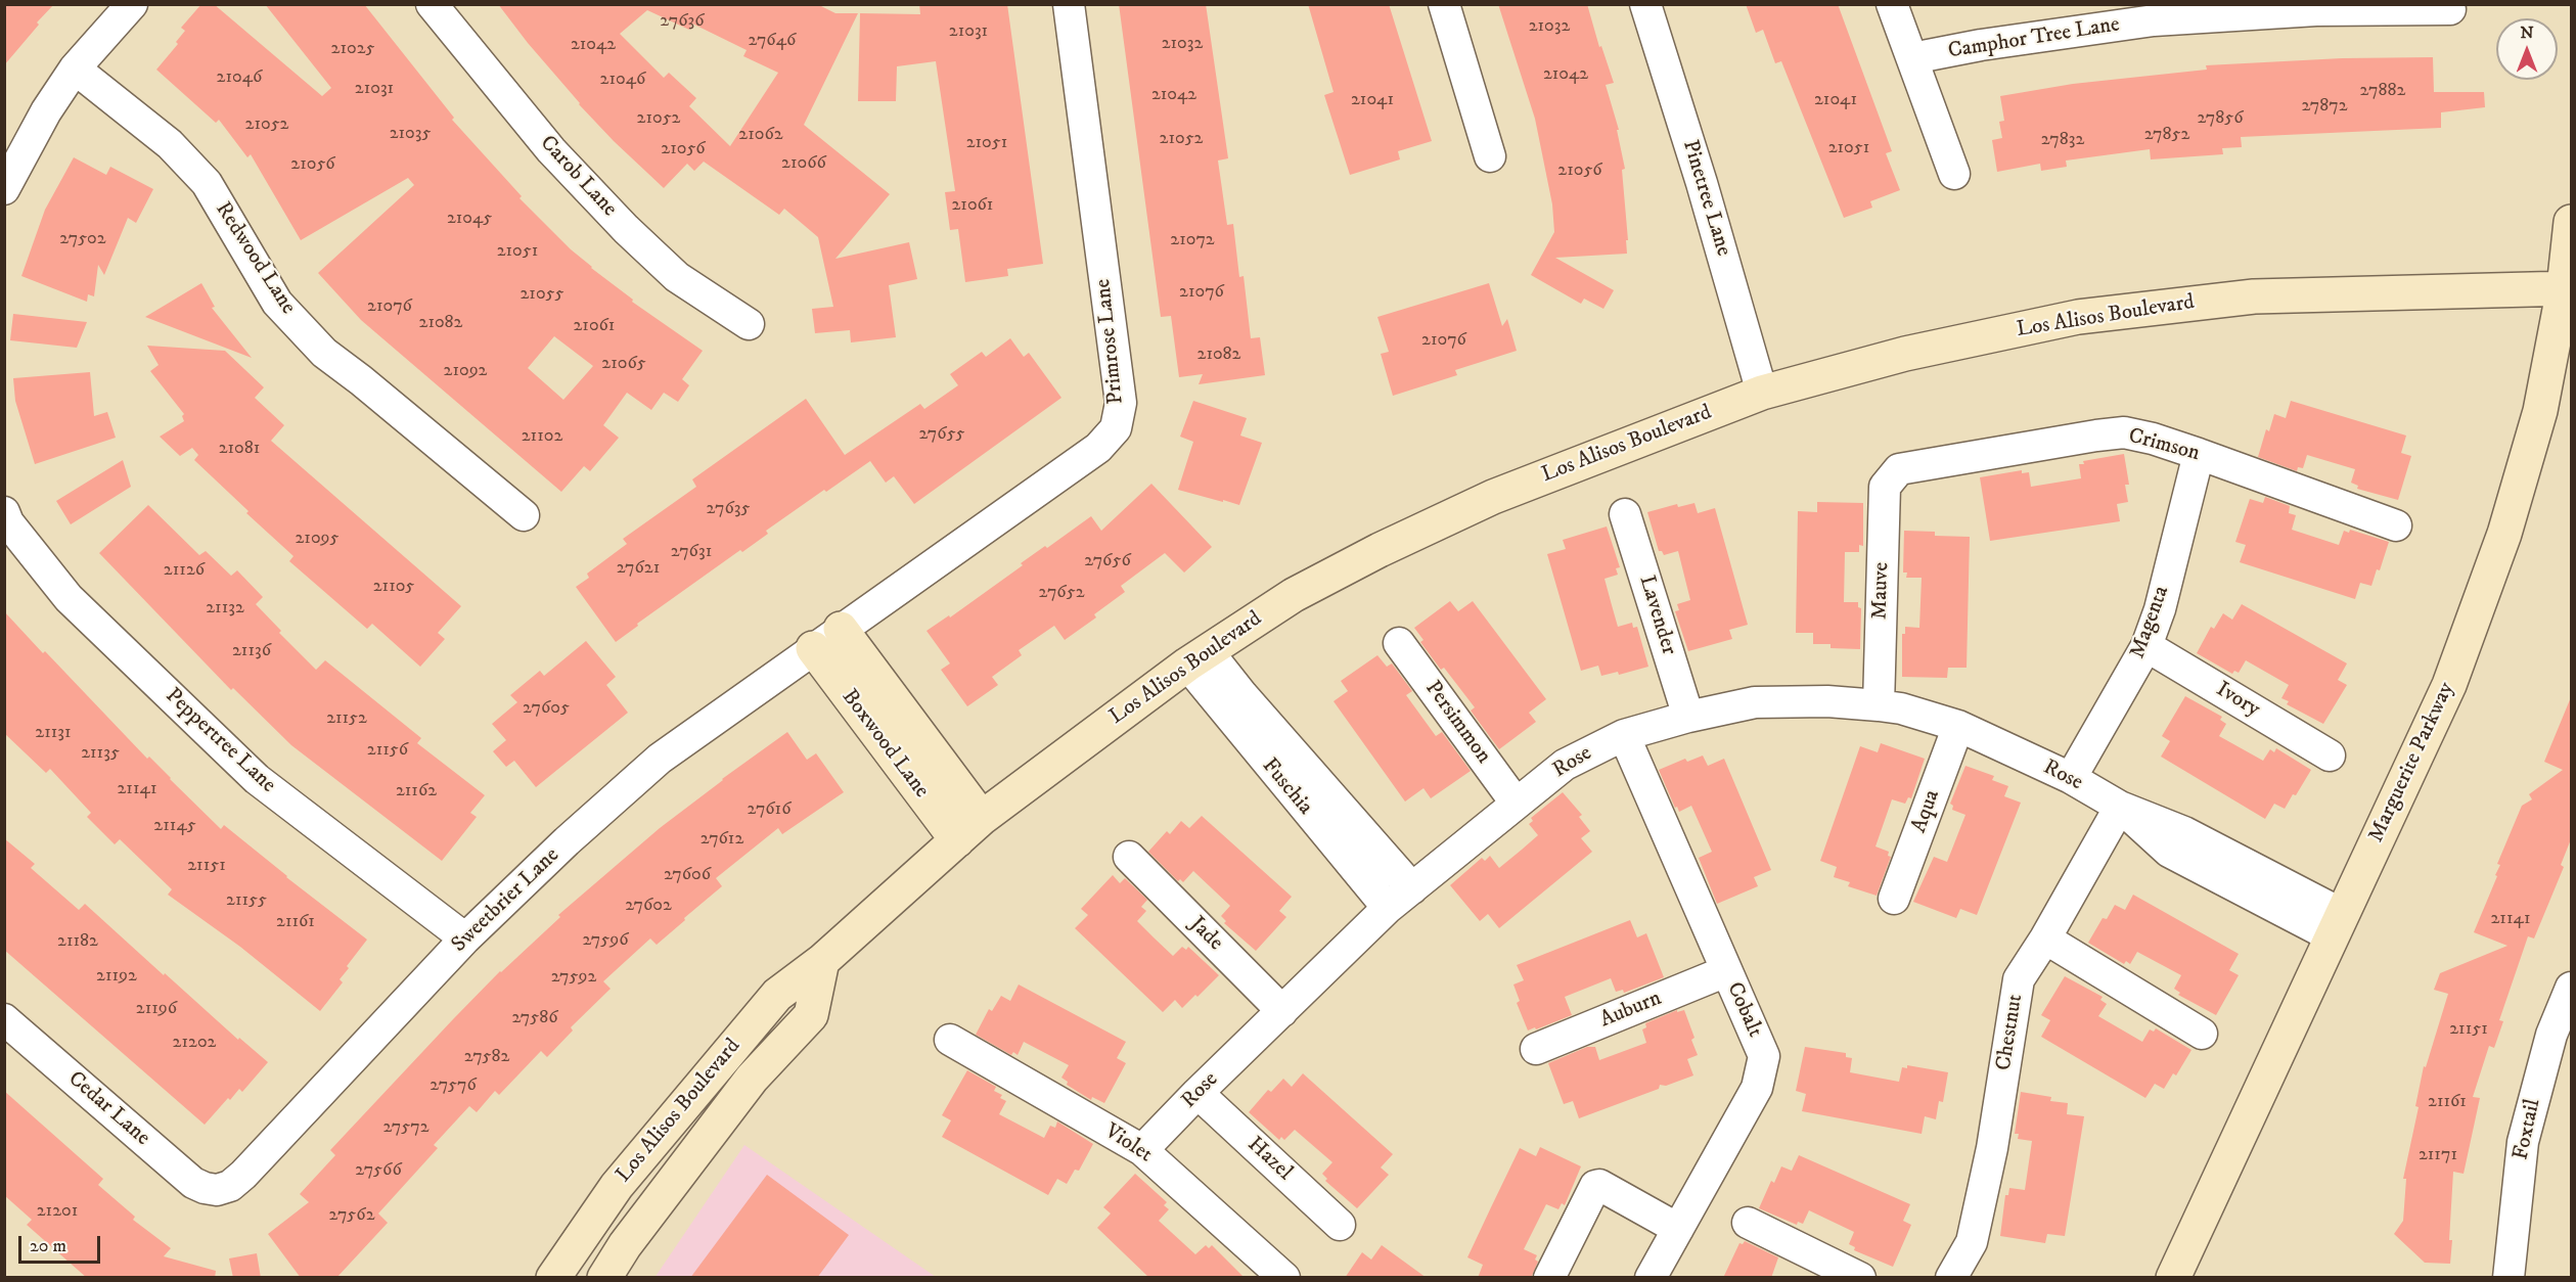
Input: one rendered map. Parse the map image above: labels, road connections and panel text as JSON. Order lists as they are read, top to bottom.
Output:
{
  "streets": {
    "main road": ["Los Alisos Boulevard", "Boxwood Lane", "Marguerite Parkway"],
    "street": [
      "Camphor Tree Lane",
      "Carob Lane",
      "Pinetree Lane",
      "Redwood Lane",
      "Primrose Lane",
      "Crimson",
      "Mauve",
      "Lavender",
      "Magenta",
      "Ivory",
      "Persimmon",
      "Peppertree Lane",
      "Rose",
      "Fuschia",
      "Aqua",
      "Sweetbrier Lane",
      "Jade",
      "Auburn",
      "Cobalt",
      "Chestnut",
      "Cedar Lane",
      "Foxtail",
      "Violet",
      "Hazel"
    ]
  },
  "crossings": [
    ["Pinetree Lane", "Los Alisos Boulevard"],
    ["Los Alisos Boulevard", "Boxwood Lane"],
    ["Los Alisos Boulevard", "Marguerite Parkway"],
    ["Los Alisos Boulevard", "Fuschia"],
    ["Primrose Lane", "Boxwood Lane"],
    ["Primrose Lane", "Sweetbrier Lane"],
    ["Crimson", "Mauve"],
    ["Crimson", "Magenta"],
    ["Mauve", "Rose"],
    ["Lavender", "Rose"],
    ["Magenta", "Ivory"],
    ["Magenta", "Rose"],
    ["Persimmon", "Rose"],
    ["Peppertree Lane", "Sweetbrier Lane"],
    ["Boxwood Lane", "Sweetbrier Lane"],
    ["Rose", "Marguerite Parkway"],
    ["Rose", "Fuschia"],
    ["Rose", "Aqua"],
    ["Rose", "Jade"],
    ["Rose", "Cobalt"],
    ["Rose", "Chestnut"],
    ["Rose", "Violet"],
    ["Rose", "Hazel"],
    ["Sweetbrier Lane", "Cedar Lane"],
    ["Auburn", "Cobalt"]
  ],
  "house_numbers": [
    "27636",
    "21032",
    "21031",
    "27646",
    "21032",
    "21042",
    "21025",
    "21042",
    "21046",
    "21046",
    "21031",
    "27882",
    "21042",
    "21041",
    "21041",
    "27872",
    "21052",
    "27856",
    "21052",
    "21035",
    "21062",
    "27852",
    "21052",
    "27832",
    "21051",
    "21051",
    "21056",
    "21066",
    "21056",
    "21056",
    "21061",
    "21045",
    "27502",
    "21072",
    "21051",
    "21076",
    "21055",
    "21076",
    "21082",
    "21061",
    "21076",
    "21082",
    "21065",
    "21092",
    "27655",
    "21102",
    "21081",
    "27635",
    "21095",
    "27631",
    "27656",
    "27621",
    "21126",
    "21105",
    "27652",
    "21132",
    "21136",
    "27605",
    "21152",
    "21131",
    "21156",
    "21135",
    "21141",
    "21162",
    "27616",
    "21145",
    "27612",
    "21151",
    "27606",
    "21155",
    "27602",
    "21141",
    "21161",
    "27596",
    "21182",
    "21192",
    "27592",
    "21196",
    "27586",
    "21151",
    "21202",
    "27582",
    "27576",
    "21161",
    "27572",
    "21171",
    "27566",
    "21201",
    "27562"
  ],
  "scale_bar": "20 m",
  "north": "top"
}
